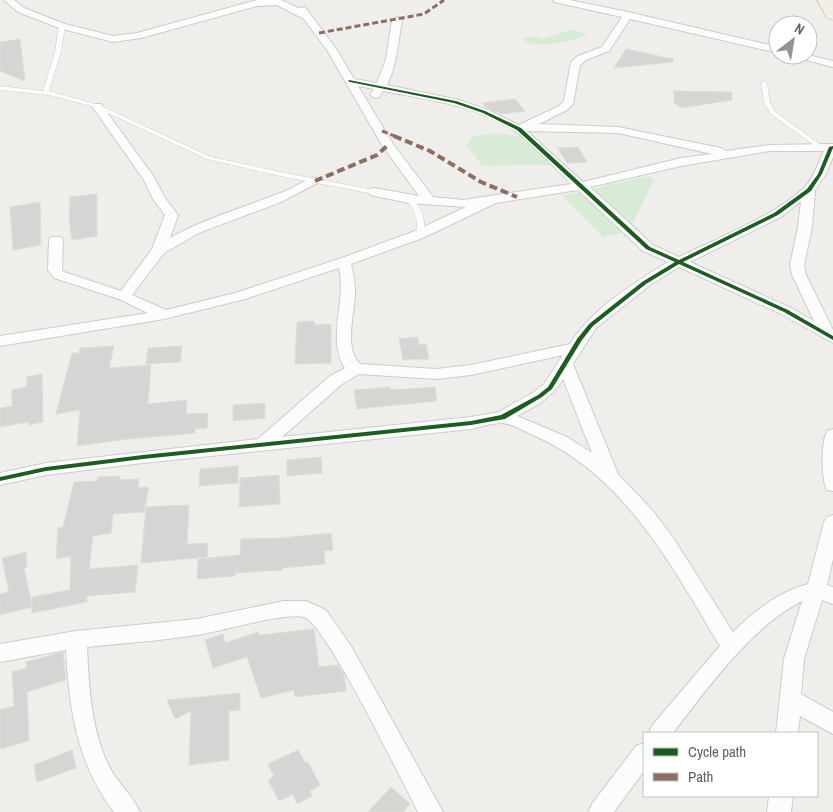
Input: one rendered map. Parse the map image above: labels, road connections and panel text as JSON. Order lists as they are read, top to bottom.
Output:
{
  "legend": ["Cycle path", "Path"],
  "north": "top right"
}
